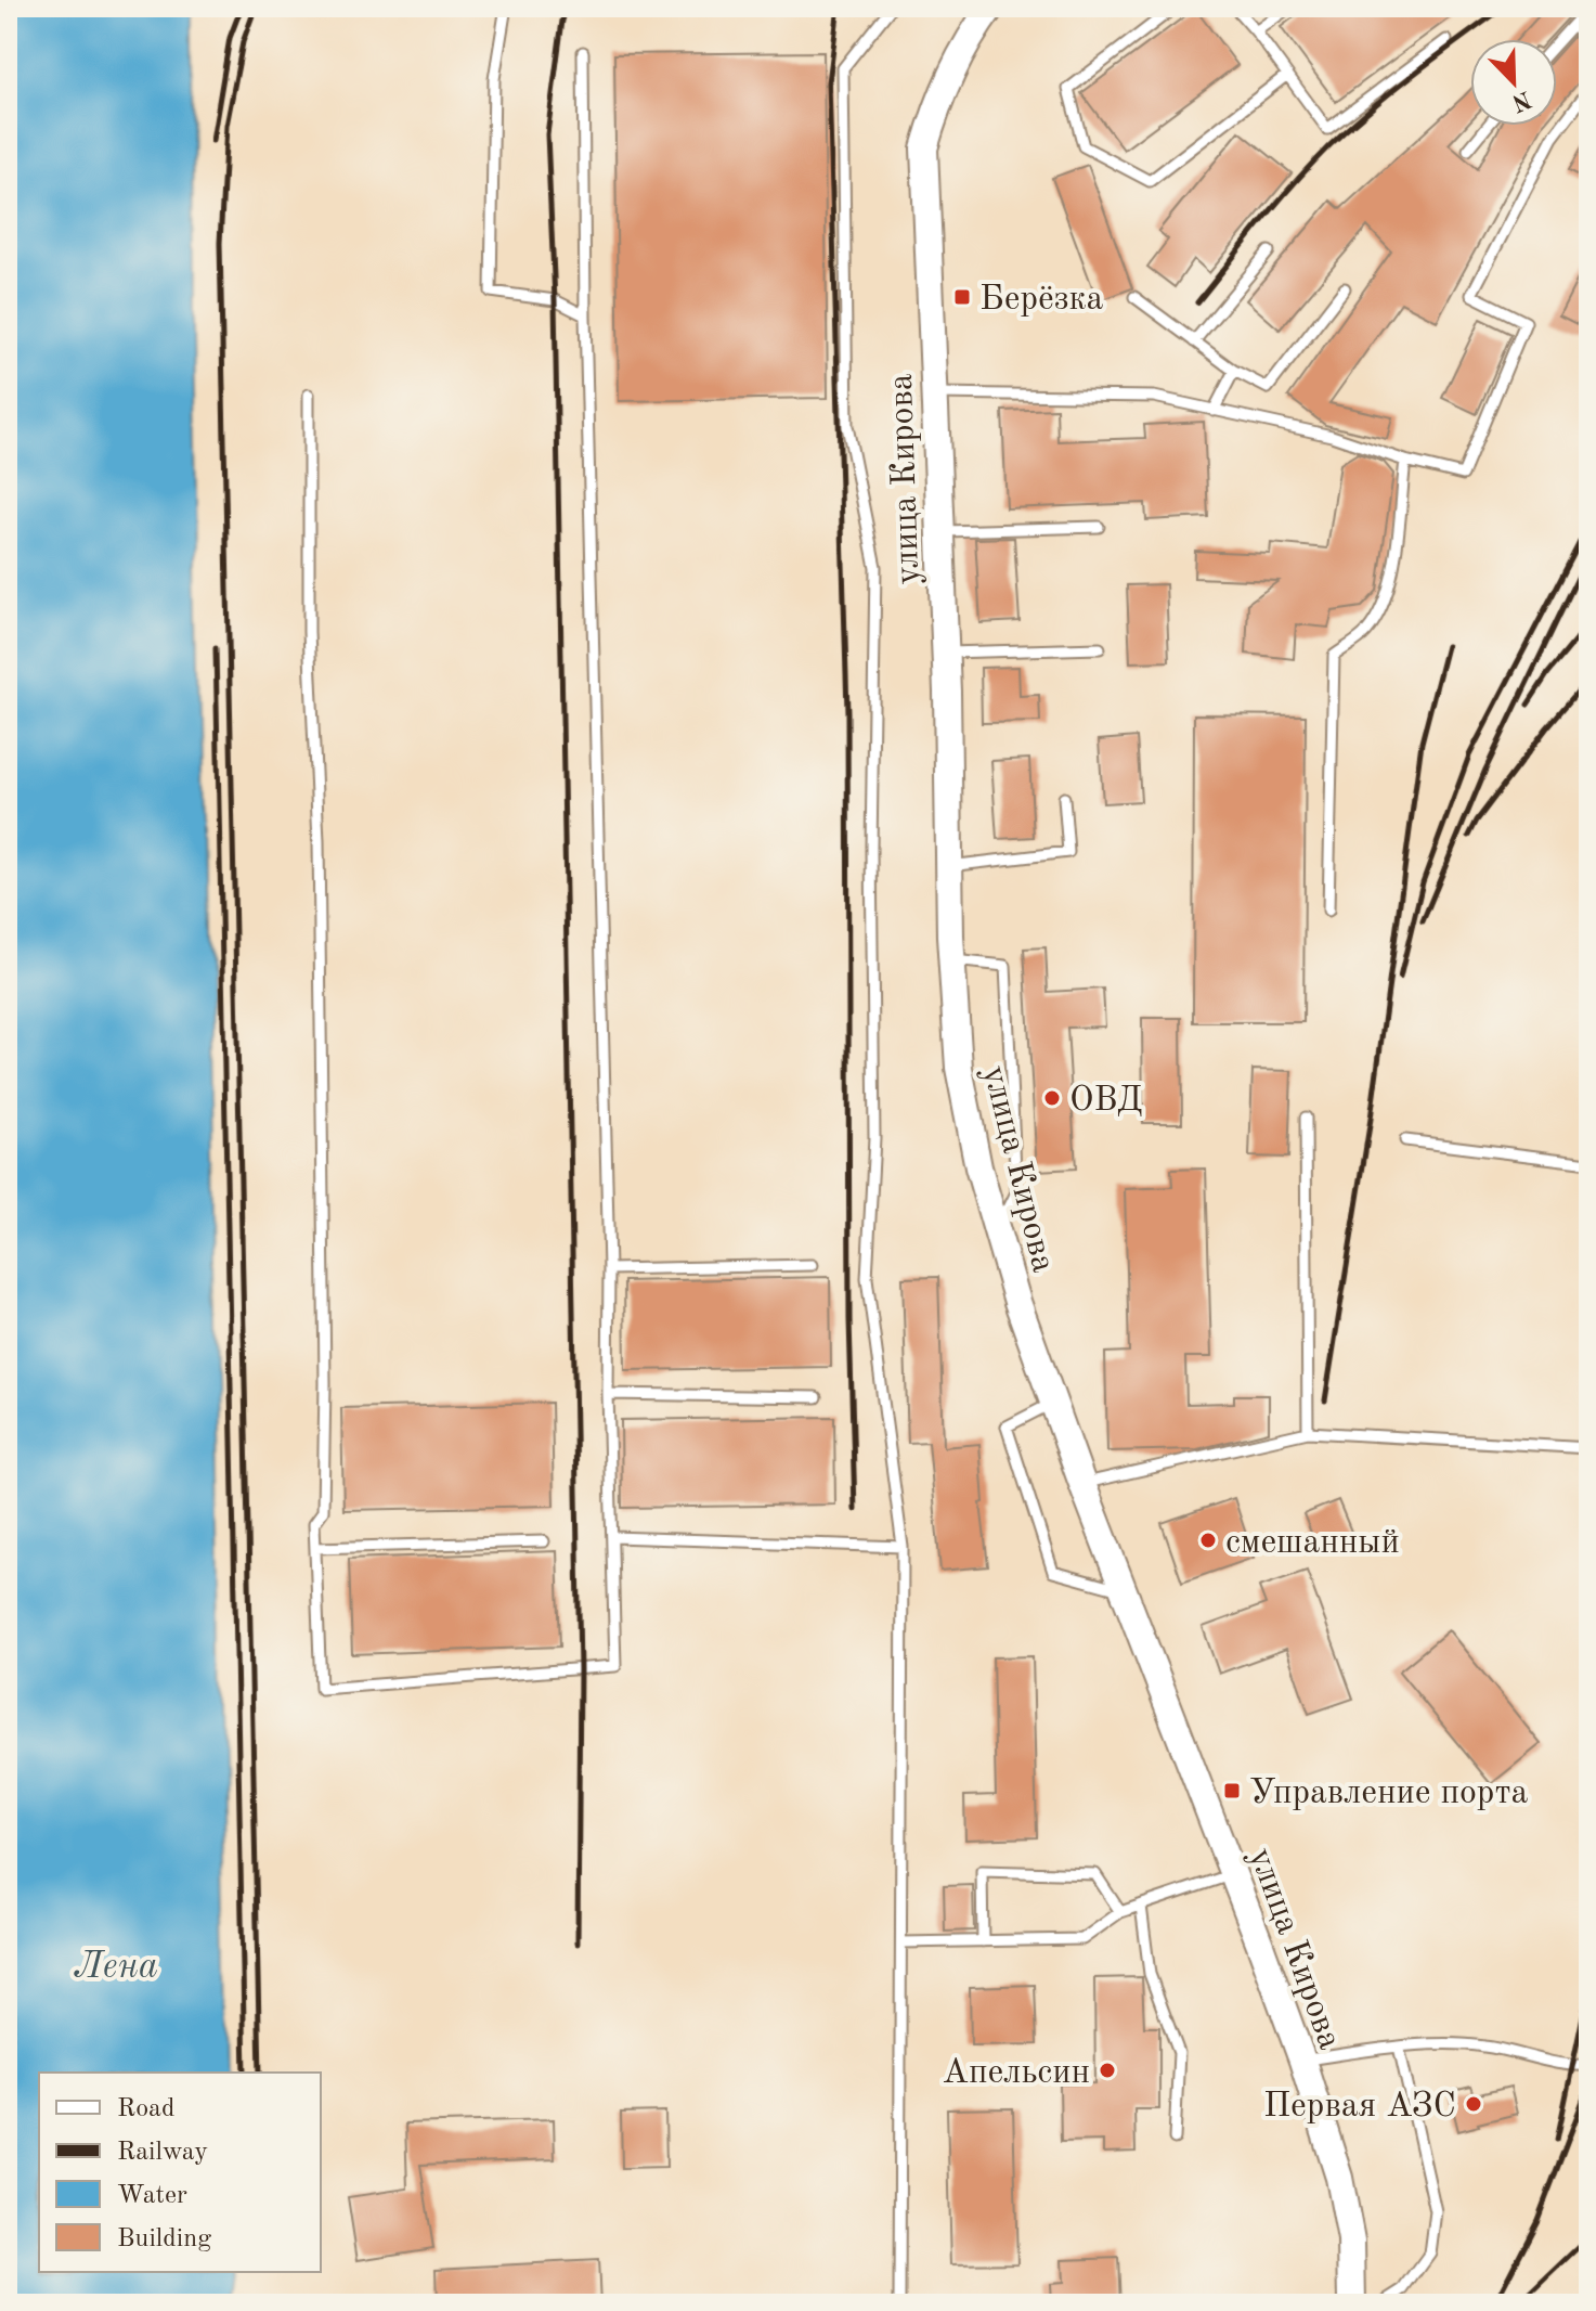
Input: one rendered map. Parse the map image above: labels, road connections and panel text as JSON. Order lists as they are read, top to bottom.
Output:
{
  "streets": {
    "main road": ["улица Кирова"]
  },
  "water": ["Лена"],
  "places": {
    "transit": ["Берёзка", "Управление порта"],
    "other": [
      "ОВД",
      "смешанный",
      "Апельсин",
      "Первая АЗС"
    ]
  },
  "legend": [
    "Road",
    "Railway",
    "Water",
    "Building"
  ],
  "north": "bottom right"
}
